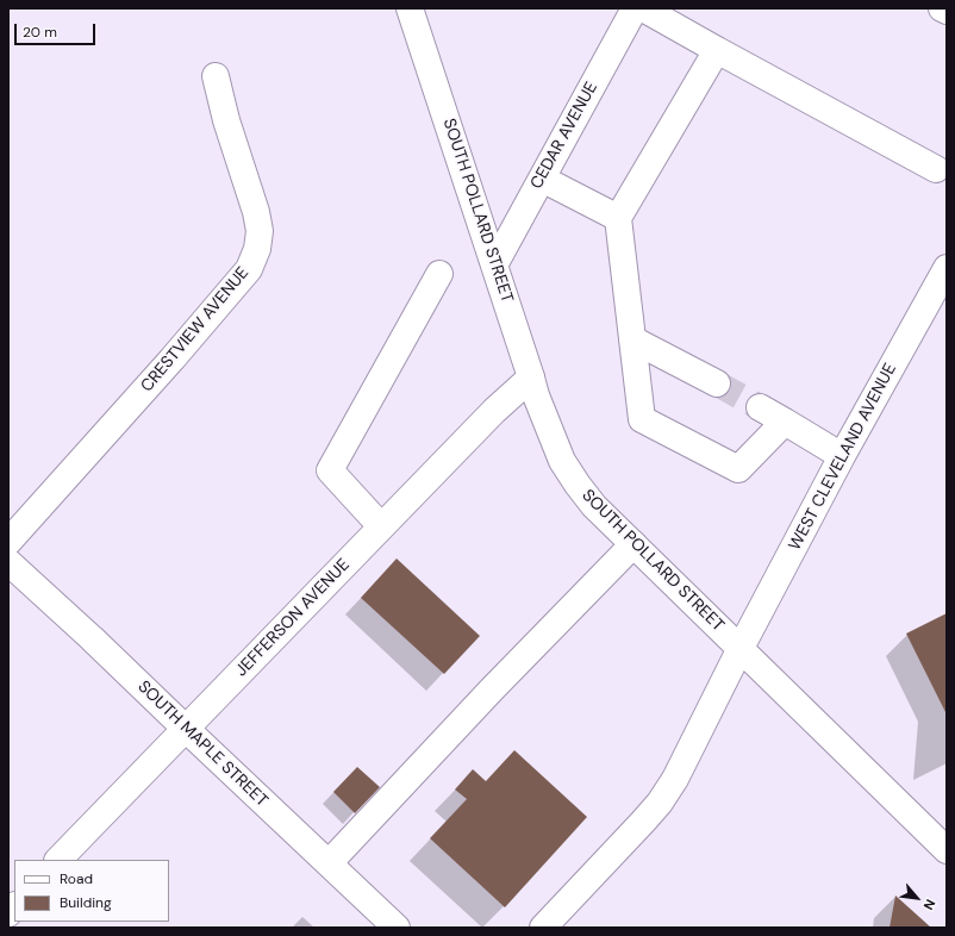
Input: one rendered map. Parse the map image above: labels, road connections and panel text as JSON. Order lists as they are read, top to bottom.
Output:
{
  "streets": {
    "street": [
      "CEDAR AVENUE",
      "SOUTH POLLARD STREET",
      "CRESTVIEW AVENUE",
      "WEST CLEVELAND AVENUE",
      "JEFFERSON AVENUE",
      "SOUTH MAPLE STREET"
    ]
  },
  "crossings": [
    ["CEDAR AVENUE", "SOUTH POLLARD STREET"],
    ["SOUTH POLLARD STREET", "WEST CLEVELAND AVENUE"],
    ["SOUTH POLLARD STREET", "JEFFERSON AVENUE"],
    ["JEFFERSON AVENUE", "SOUTH MAPLE STREET"]
  ],
  "legend": ["Road", "Building"],
  "scale_bar": "20 m",
  "north": "bottom right"
}
